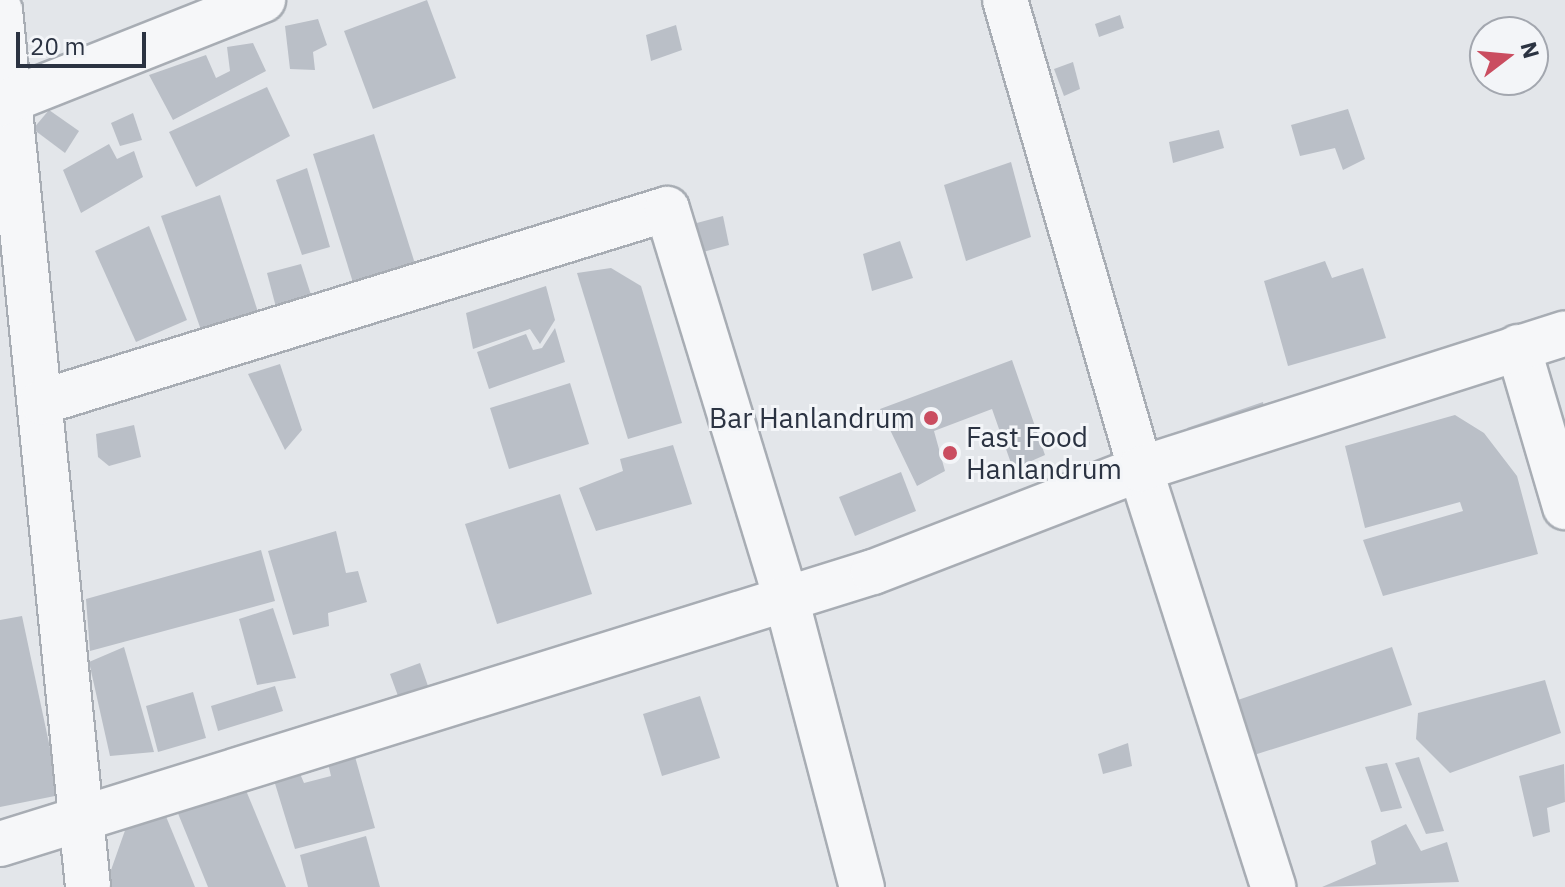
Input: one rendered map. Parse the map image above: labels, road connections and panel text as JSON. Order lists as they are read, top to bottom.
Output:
{
  "places": ["Bar Hanlandrum", "Fast Food Hanlandrum"],
  "scale_bar": "20 m",
  "north": "right"
}
